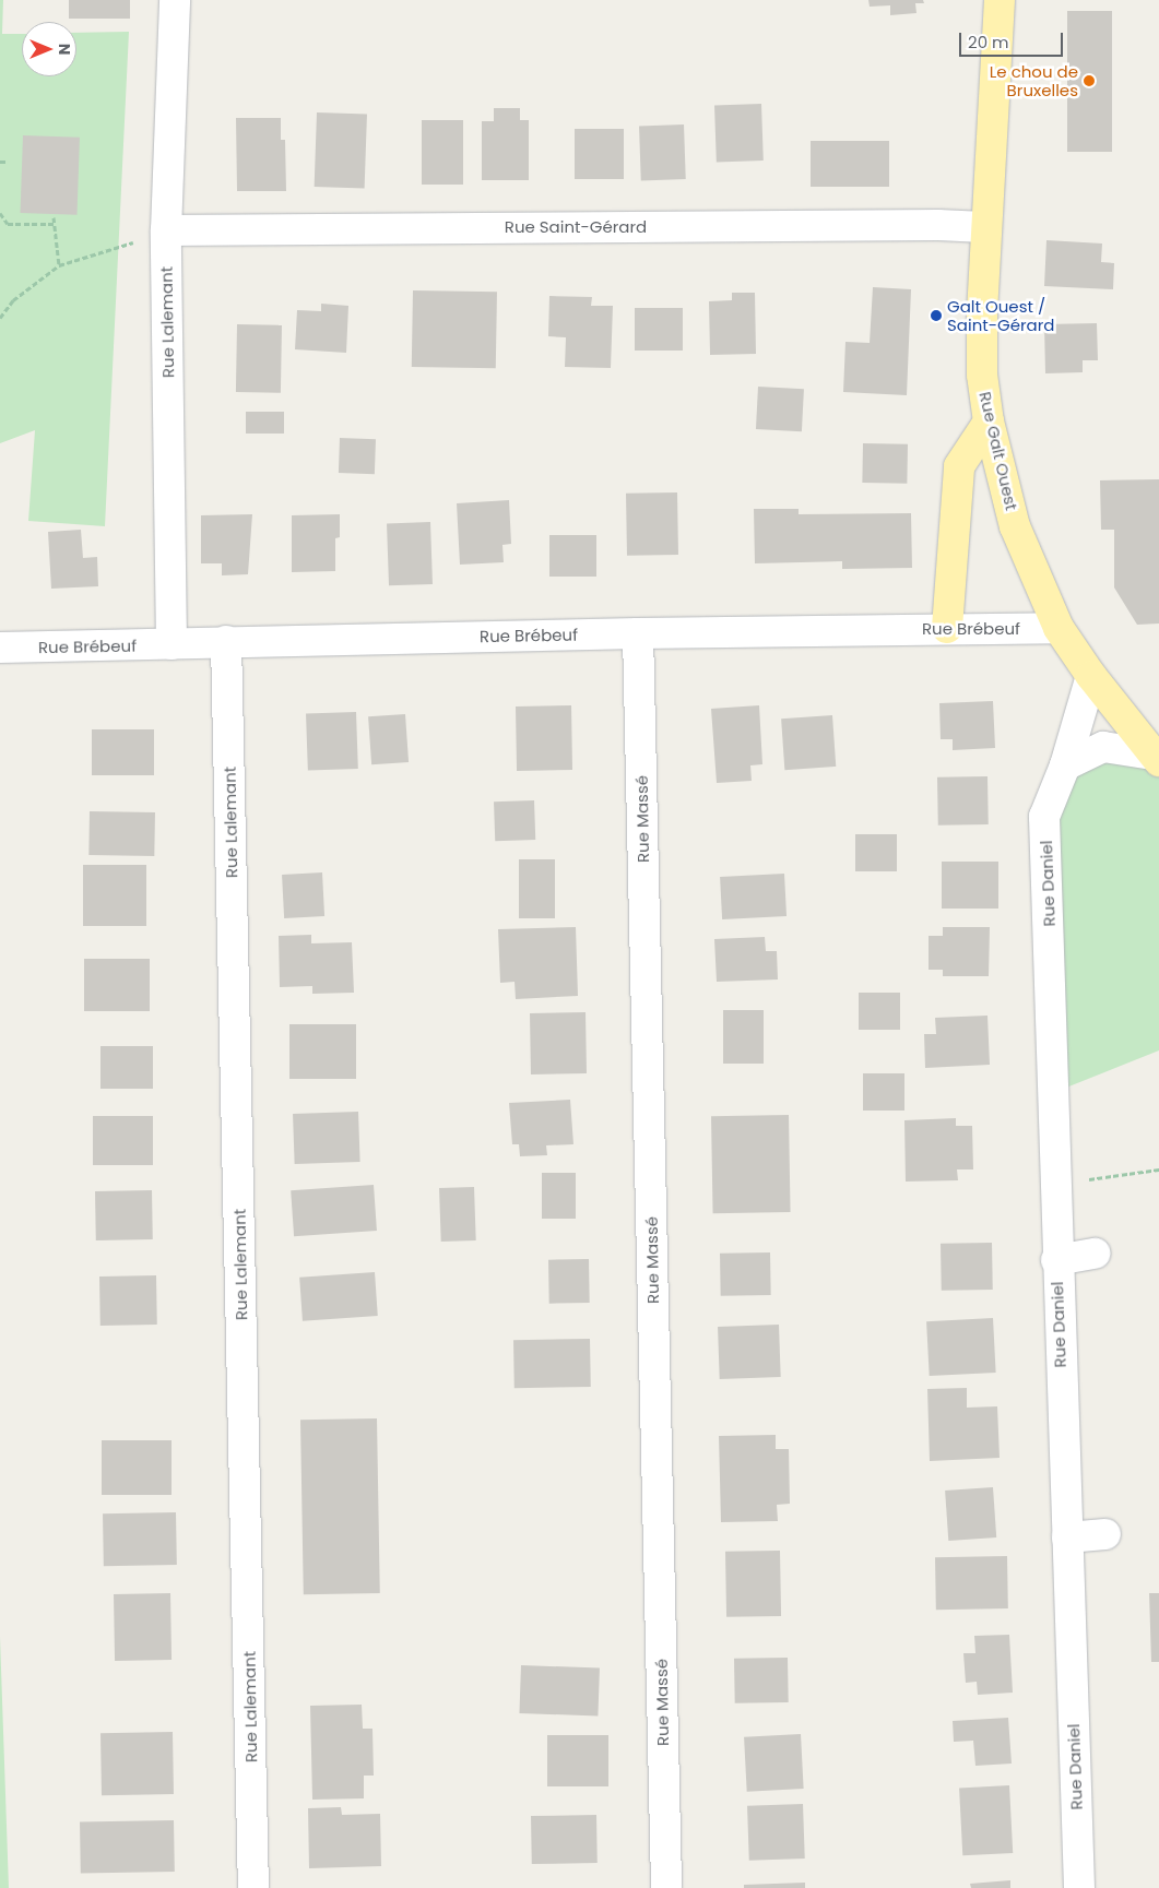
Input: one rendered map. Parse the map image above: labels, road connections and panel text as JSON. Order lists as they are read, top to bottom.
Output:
{
  "streets": {
    "main road": ["Rue Galt Ouest"],
    "street": [
      "Rue Saint-Gérard",
      "Rue Lalemant",
      "Rue Brébeuf",
      "Rue Massé",
      "Rue Daniel"
    ]
  },
  "crossings": [
    ["Rue Saint-Gérard", "Rue Lalemant"],
    ["Rue Saint-Gérard", "Rue Galt Ouest"],
    ["Rue Lalemant", "Rue Brébeuf"],
    ["Rue Galt Ouest", "Rue Brébeuf"],
    ["Rue Galt Ouest", "Rue Daniel"],
    ["Rue Brébeuf", "Rue Massé"]
  ],
  "places": ["Le chou de Bruxelles", "Galt Ouest / Saint-Gérard"],
  "scale_bar": "20 m",
  "north": "right"
}
